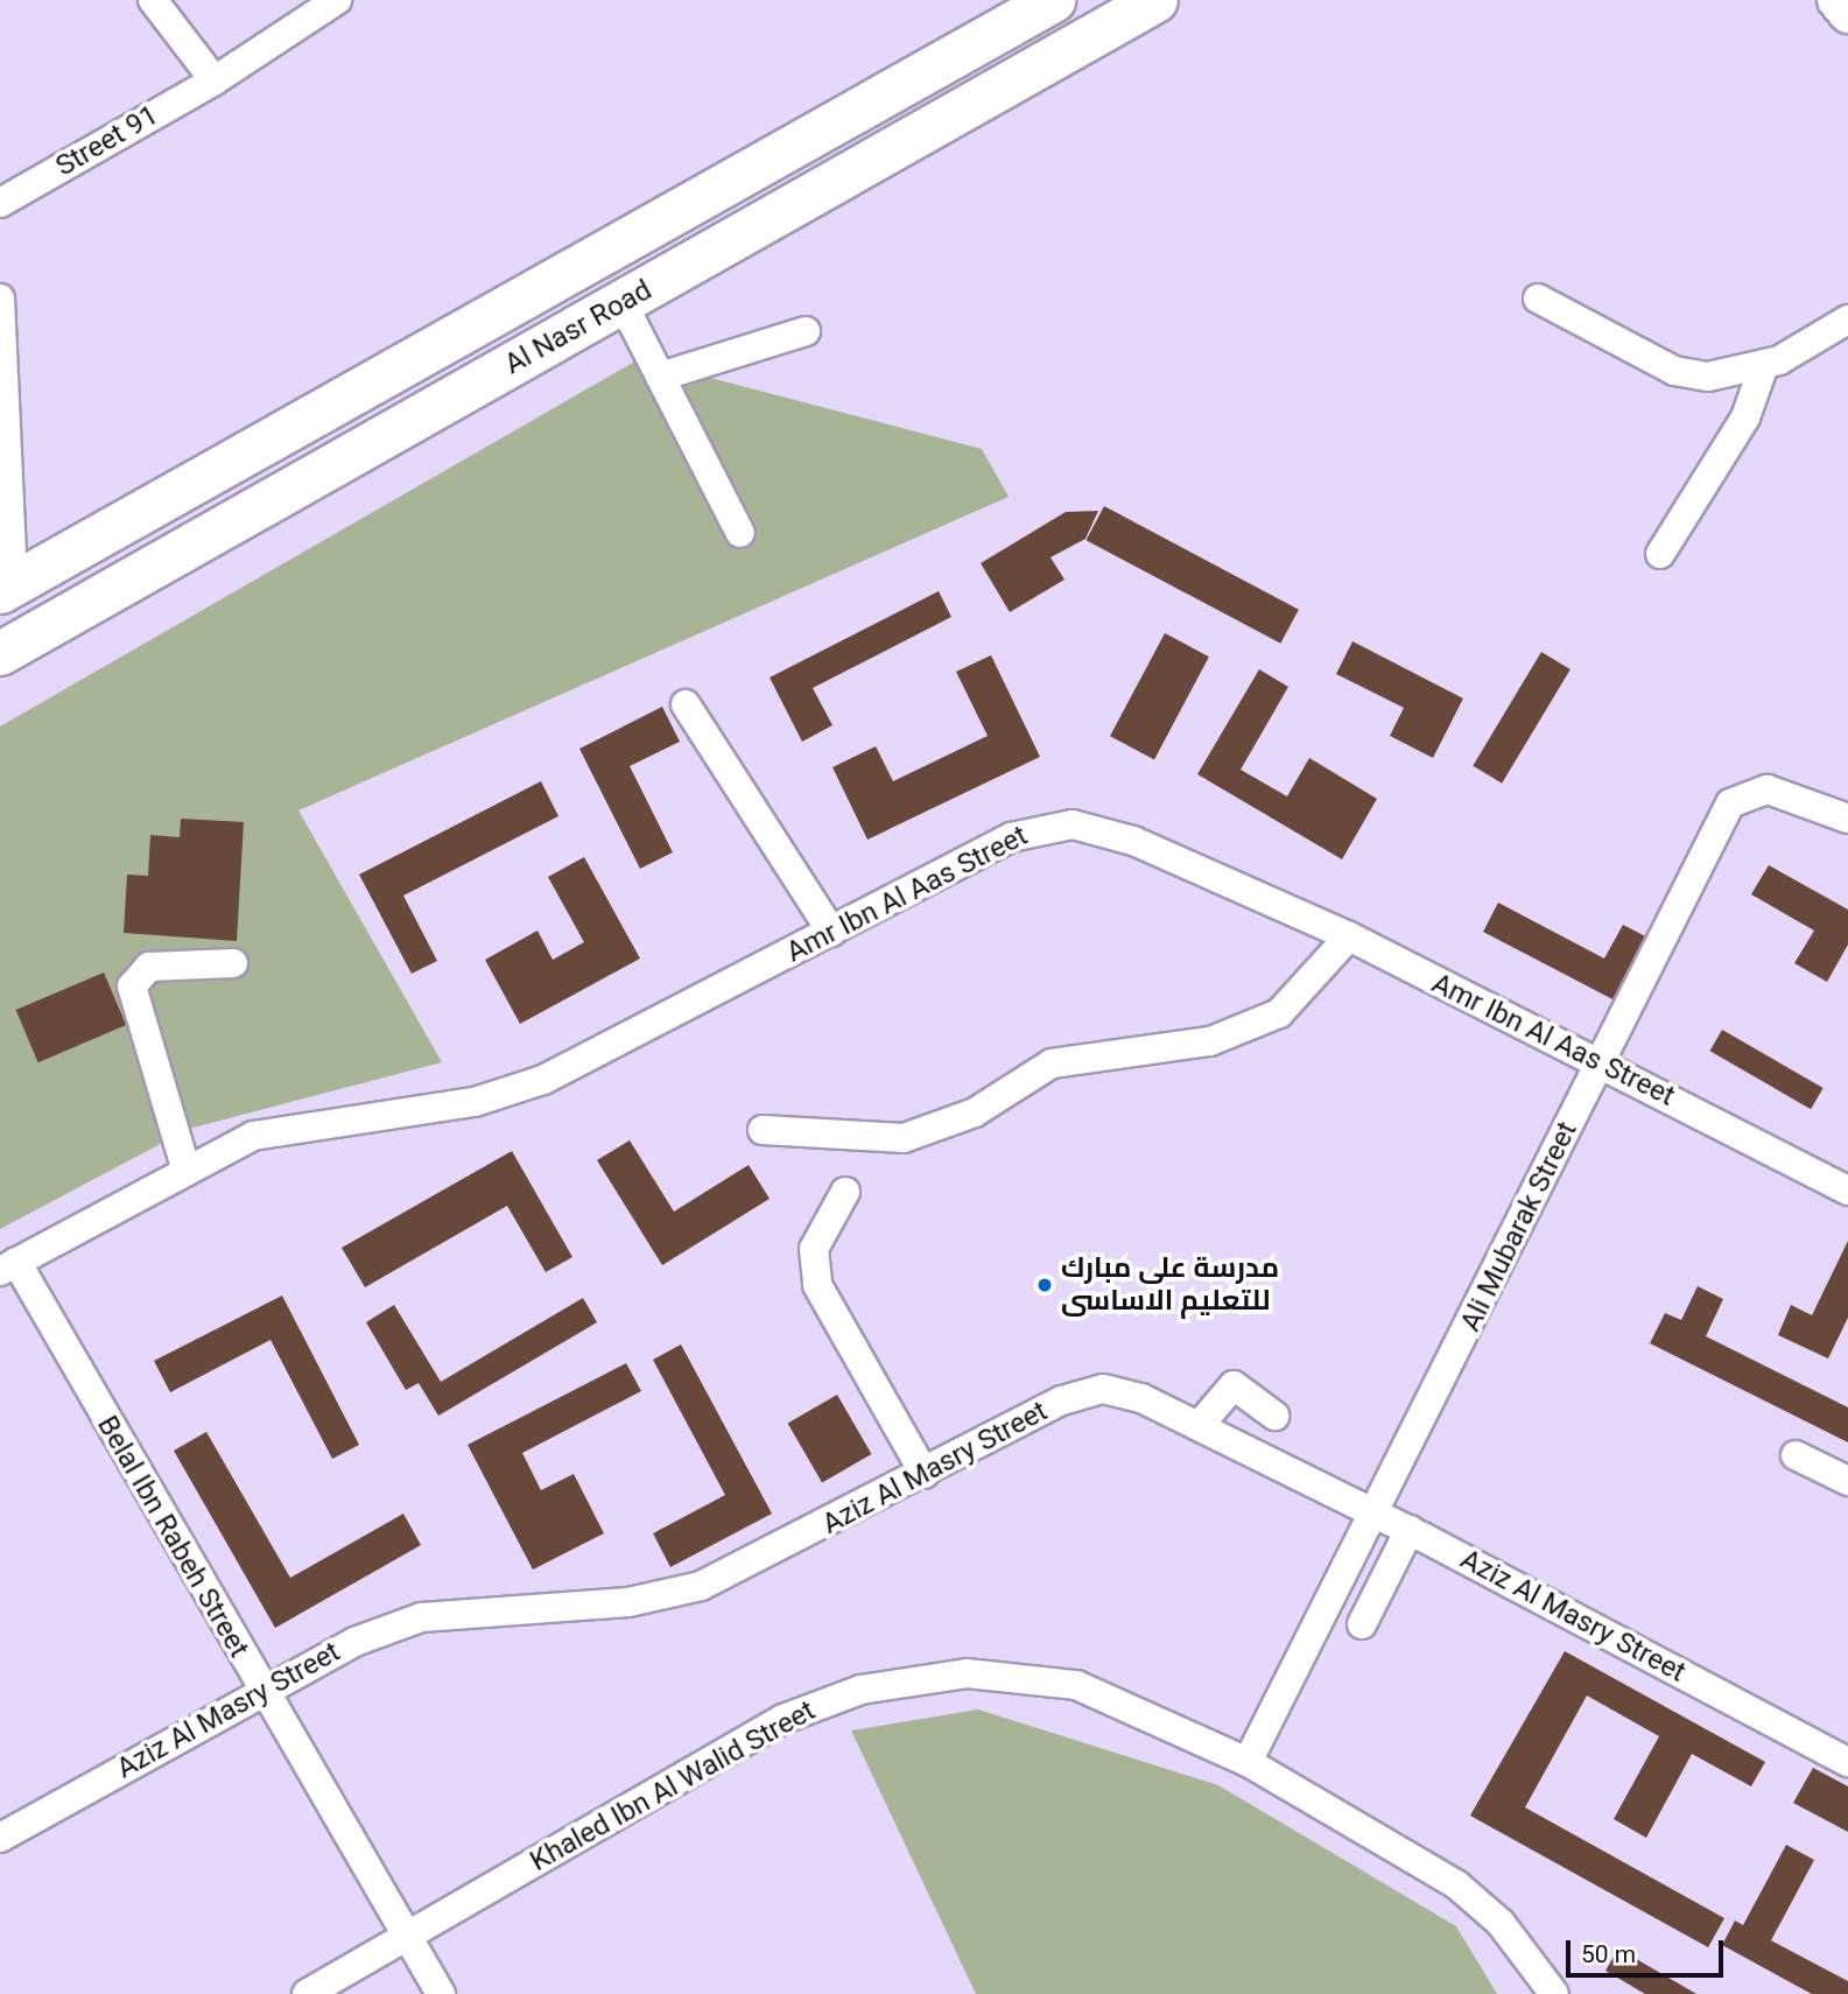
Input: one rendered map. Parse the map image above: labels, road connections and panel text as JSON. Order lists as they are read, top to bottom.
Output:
{
  "streets": {
    "highway": ["Al Nasr Road"],
    "street": [
      "Street 91",
      "Amr Ibn Al Aas Street",
      "Ali Mubarak Street",
      "Aziz Al Masry Street",
      "Belal Ibn Rabeh Street",
      "Khaled Ibn Al Walid Street"
    ]
  },
  "crossings": [
    ["Amr Ibn Al Aas Street", "Ali Mubarak Street"],
    ["Amr Ibn Al Aas Street", "Belal Ibn Rabeh Street"],
    ["Ali Mubarak Street", "Aziz Al Masry Street"],
    ["Ali Mubarak Street", "Khaled Ibn Al Walid Street"],
    ["Aziz Al Masry Street", "Belal Ibn Rabeh Street"],
    ["Belal Ibn Rabeh Street", "Khaled Ibn Al Walid Street"]
  ],
  "places": ["مدرسة على مبارك للتعليم الاساسى"],
  "scale_bar": "50 m"
}
